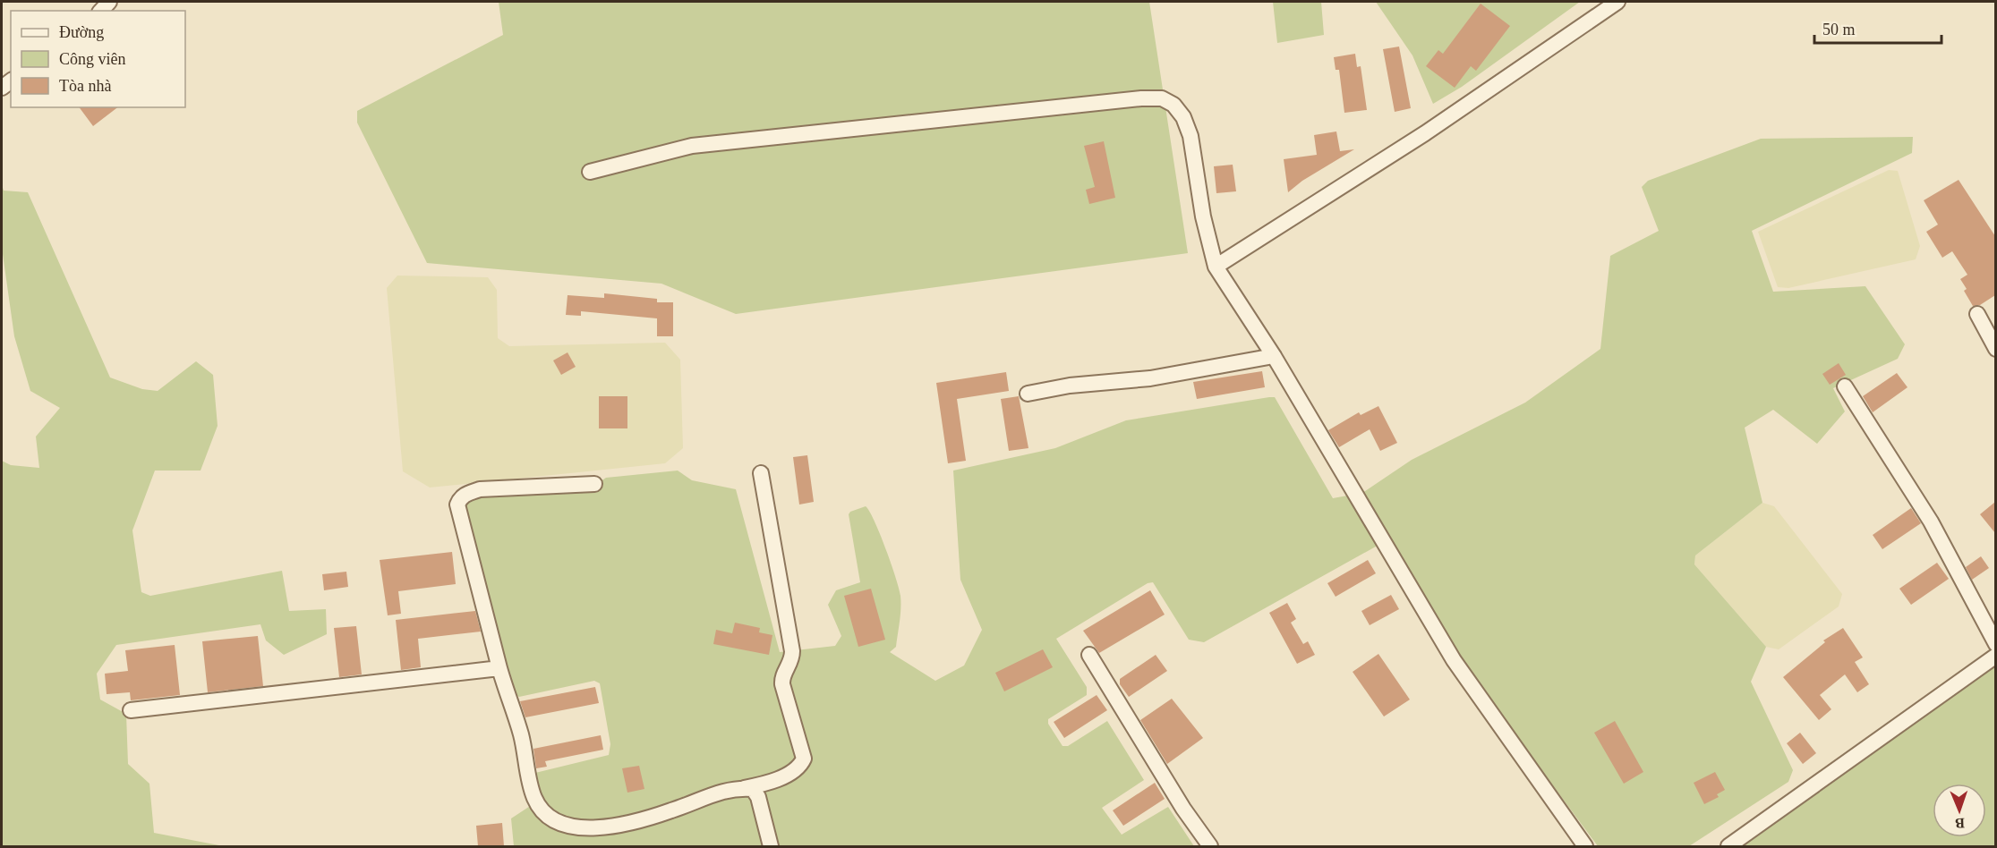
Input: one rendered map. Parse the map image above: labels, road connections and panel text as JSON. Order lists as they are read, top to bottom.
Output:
{
  "legend": ["Đường", "Công viên", "Tòa nhà"],
  "scale_bar": "50 m",
  "north": "bottom"
}
